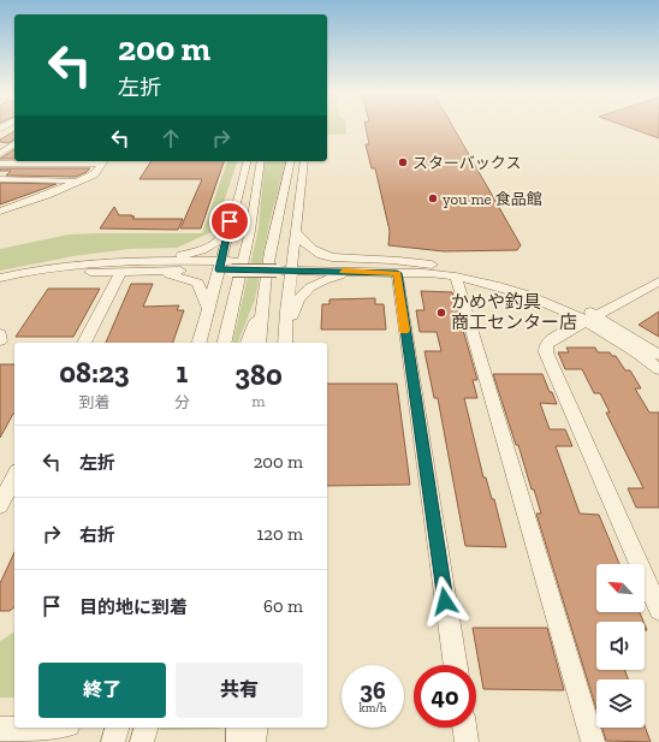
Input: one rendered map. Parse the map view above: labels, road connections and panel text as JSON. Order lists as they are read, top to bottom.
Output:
{
  "places": ["スターバックス", "you me 食品館", "かめや釣具 商工センター店"],
  "north": "top left",
  "page": {
    "turn": ["200 m", "左折"],
    "eta": [
      "08:23",
      "到着",
      "1",
      "分",
      "380",
      "m"
    ],
    "list": [
      {
        "name": "左折",
        "value": "200 m"
      },
      {
        "name": "右折",
        "value": "120 m"
      },
      {
        "name": "目的地に到着",
        "value": "60 m"
      }
    ],
    "buttons": ["終了", "共有"],
    "speed": "36 km/h",
    "limit": "40"
  }
}
